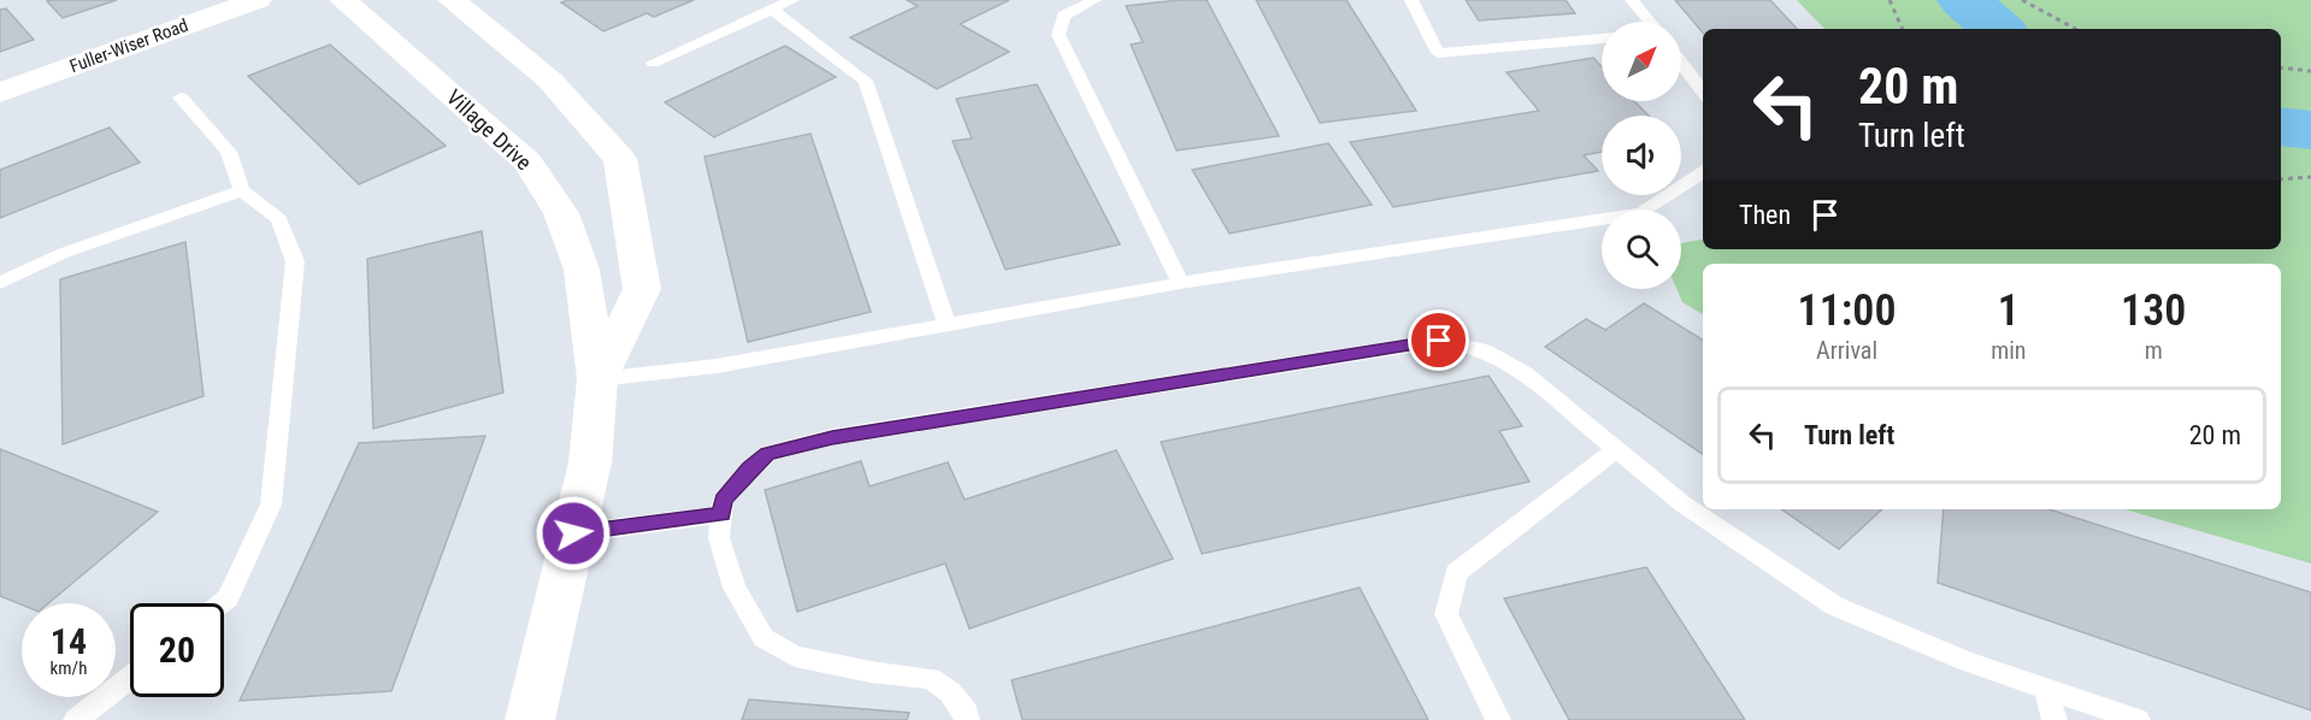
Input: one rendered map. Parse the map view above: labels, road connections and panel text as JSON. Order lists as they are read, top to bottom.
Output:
{
  "streets": {
    "street": ["Fuller-Wiser Road", "Village Drive"]
  },
  "north": "top right",
  "page": {
    "turn": ["20 m", "Turn left"],
    "then": "Then",
    "eta": [
      "11:00",
      "Arrival",
      "1",
      "min",
      "130",
      "m"
    ],
    "list": [
      {
        "name": "Turn left",
        "value": "20 m"
      }
    ],
    "speed": "14 km/h",
    "limit": "20"
  }
}
